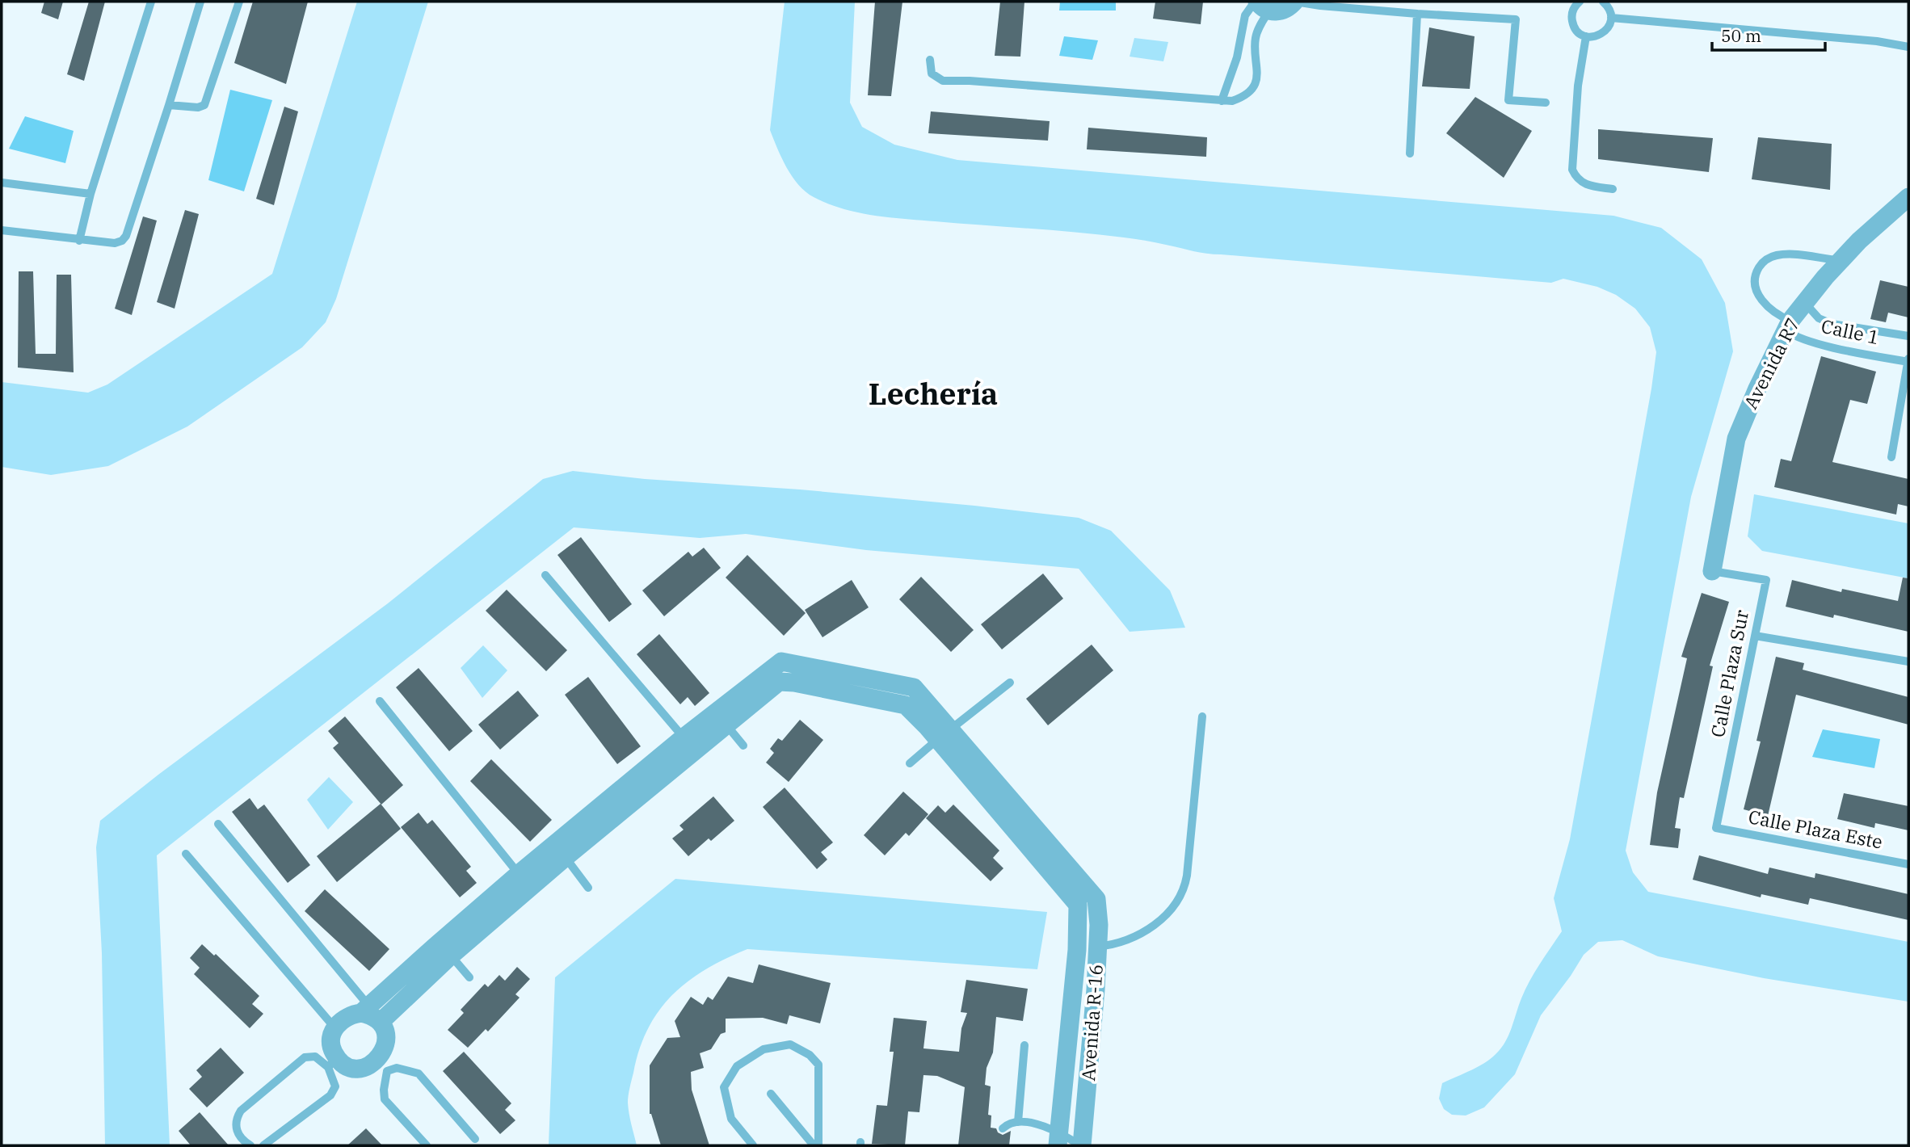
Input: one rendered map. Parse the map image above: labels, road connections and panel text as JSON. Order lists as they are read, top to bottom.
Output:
{
  "streets": {
    "street": ["Avenida R7", "Avenida R-16"],
    "lane": ["Calle 1", "Calle Plaza Sur", "Calle Plaza Este"]
  },
  "crossings": [
    ["Calle 1", "Avenida R7"],
    ["Avenida R7", "Calle Plaza Sur"],
    ["Calle Plaza Sur", "Calle Plaza Este"]
  ],
  "districts": ["Lechería"],
  "scale_bar": "50 m"
}
